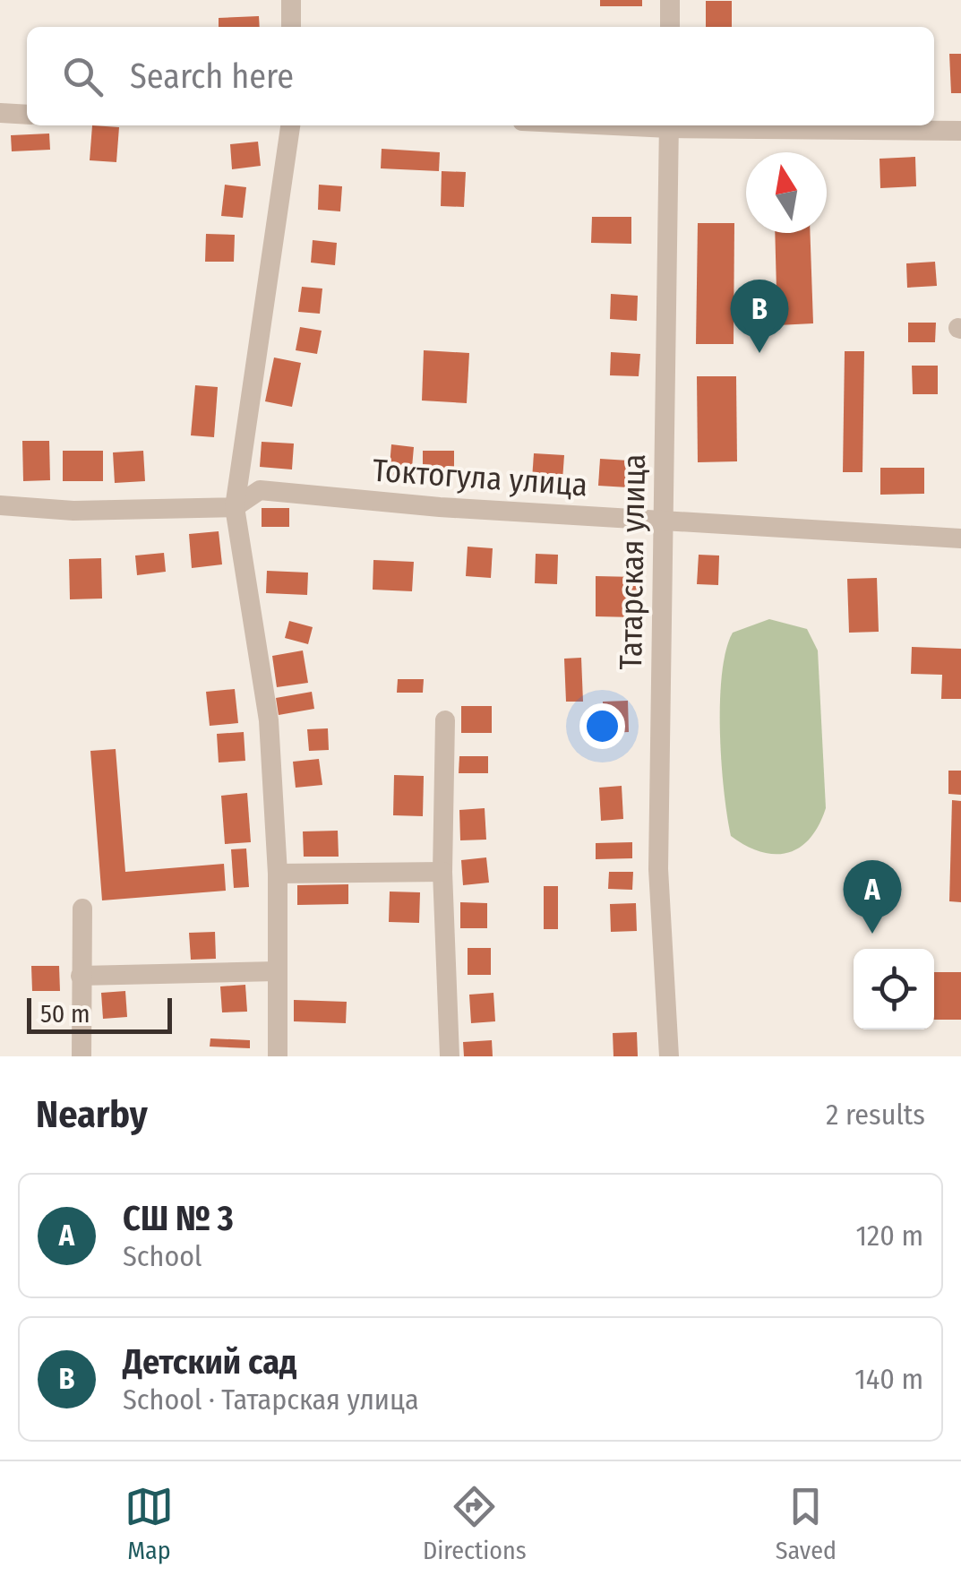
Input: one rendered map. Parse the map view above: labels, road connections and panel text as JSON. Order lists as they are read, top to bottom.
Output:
{
  "streets": {
    "street": ["Токтогула улица", "Татарская улица"]
  },
  "crossings": [
    ["Токтогула улица", "Татарская улица"]
  ],
  "scale_bar": "50 m",
  "north": "top",
  "page": {
    "search": "Search here",
    "pins": ["B", "A"],
    "scale": "50 m",
    "heading": ["Nearby", "2 results"],
    "list": [
      {
        "mark": "A",
        "name": "СШ № 3",
        "note": "School",
        "value": "120 m"
      },
      {
        "mark": "B",
        "name": "Детский сад",
        "note": "School · Татарская улица",
        "value": "140 m"
      }
    ],
    "nav": ["Map", "Directions", "Saved"]
  }
}
